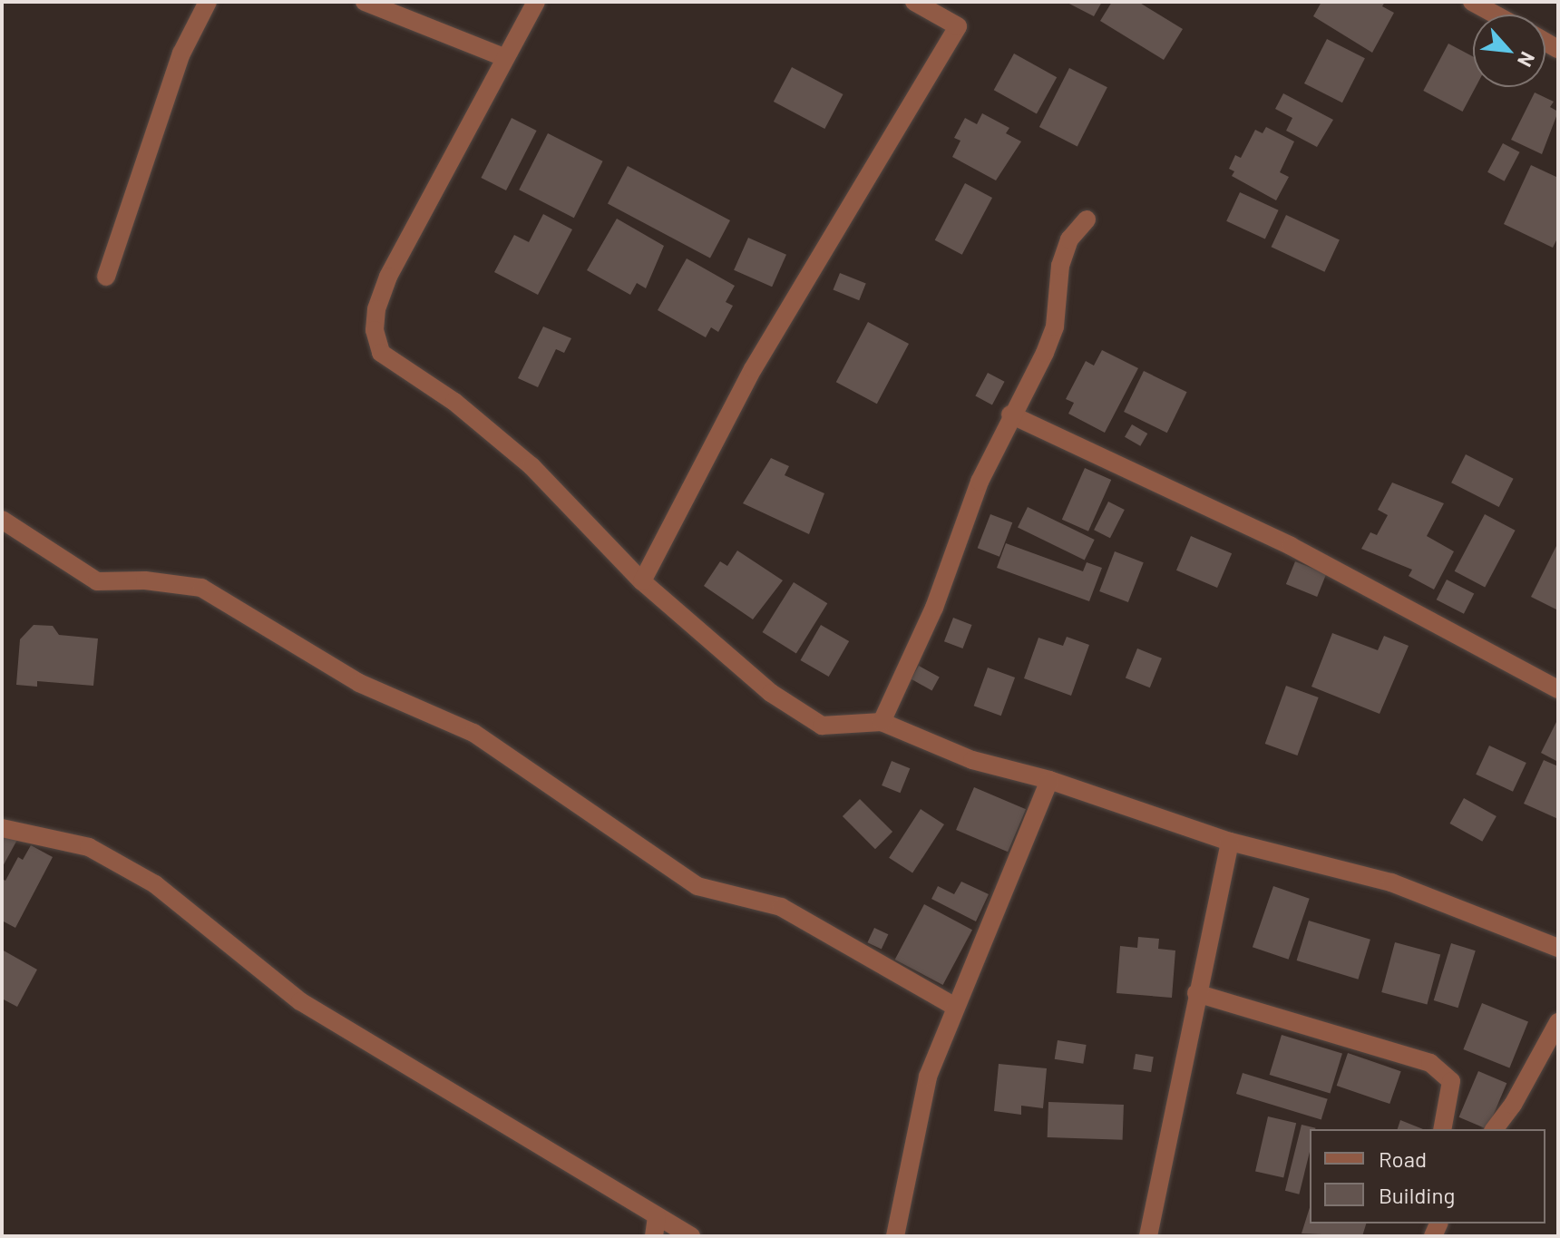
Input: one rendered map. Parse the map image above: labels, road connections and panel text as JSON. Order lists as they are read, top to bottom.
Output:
{
  "legend": ["Road", "Building"],
  "north": "bottom right"
}
